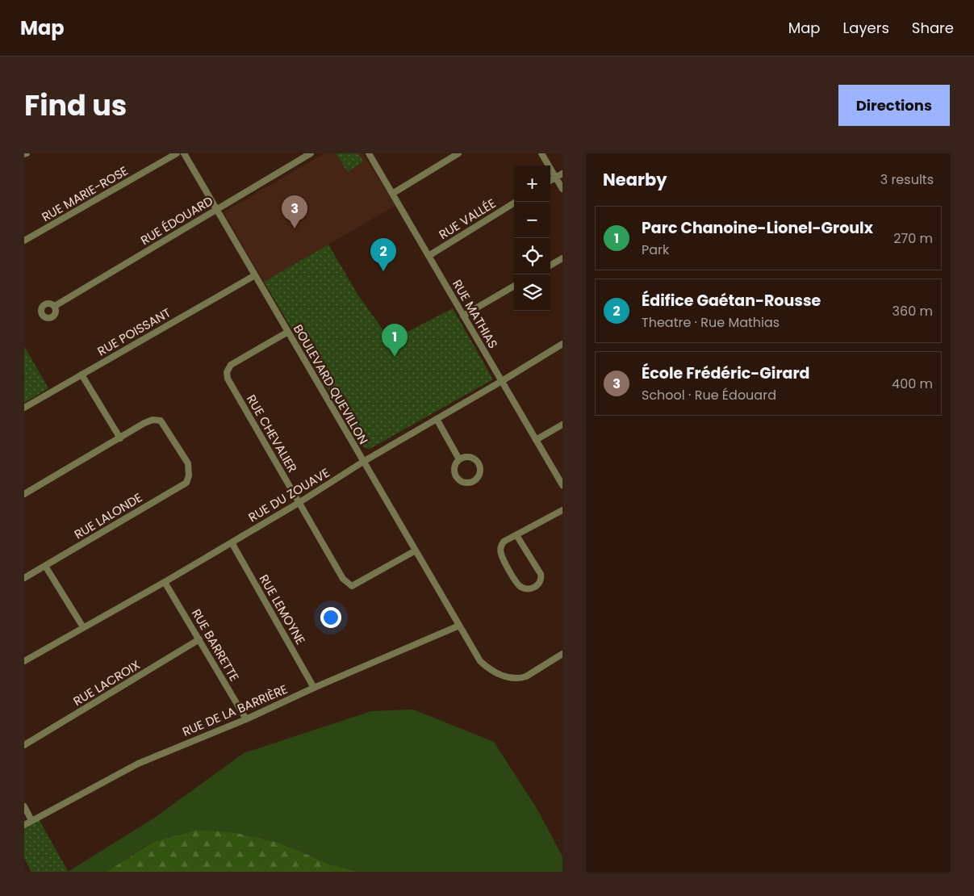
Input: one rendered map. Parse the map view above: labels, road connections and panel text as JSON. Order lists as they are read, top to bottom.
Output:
{
  "streets": {
    "street": [
      "RUE MARIE-ROSE",
      "RUE VALLÉE",
      "RUE ÉDOUARD",
      "RUE MATHIAS",
      "RUE POISSANT",
      "BOULEVARD QUEVILLON",
      "RUE CHEVALIER",
      "RUE DU ZOUAVE",
      "RUE LALONDE",
      "RUE LEMOYNE",
      "RUE BARRETTE",
      "RUE LACROIX",
      "RUE DE LA BARRIÈRE"
    ]
  },
  "crossings": [
    ["RUE VALLÉE", "RUE MATHIAS"],
    ["RUE ÉDOUARD", "BOULEVARD QUEVILLON"],
    ["RUE MATHIAS", "RUE DU ZOUAVE"],
    ["RUE POISSANT", "BOULEVARD QUEVILLON"],
    ["BOULEVARD QUEVILLON", "RUE CHEVALIER"],
    ["BOULEVARD QUEVILLON", "RUE DU ZOUAVE"],
    ["BOULEVARD QUEVILLON", "RUE DE LA BARRIÈRE"],
    ["RUE CHEVALIER", "RUE DU ZOUAVE"],
    ["RUE DU ZOUAVE", "RUE LEMOYNE"],
    ["RUE DU ZOUAVE", "RUE BARRETTE"],
    ["RUE LEMOYNE", "RUE DE LA BARRIÈRE"],
    ["RUE BARRETTE", "RUE LACROIX"],
    ["RUE BARRETTE", "RUE DE LA BARRIÈRE"]
  ],
  "page": {
    "header": "Map",
    "nav": ["Map", "Layers", "Share"],
    "title": "Find us",
    "buttons": "Directions",
    "heading": ["Nearby", "3 results"],
    "map_buttons": ["+", "−"],
    "pins": ["3", "2", "1"],
    "list": [
      {
        "mark": "1",
        "name": "Parc Chanoine-Lionel-Groulx",
        "note": "Park",
        "value": "270 m"
      },
      {
        "mark": "2",
        "name": "Édifice Gaétan-Rousse",
        "note": "Theatre · Rue Mathias",
        "value": "360 m"
      },
      {
        "mark": "3",
        "name": "École Frédéric-Girard",
        "note": "School · Rue Édouard",
        "value": "400 m"
      }
    ]
  }
}
